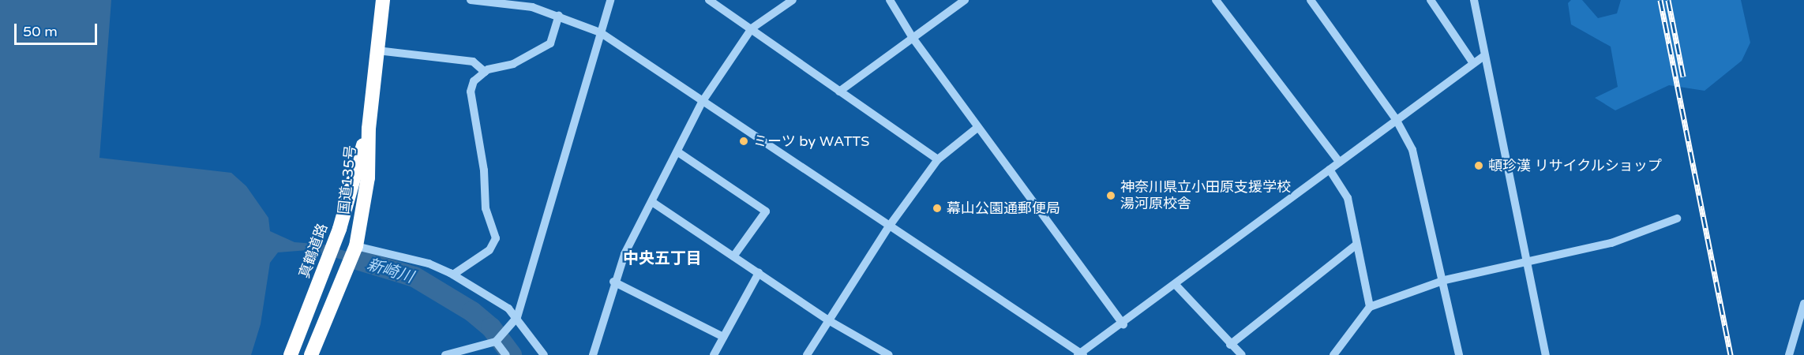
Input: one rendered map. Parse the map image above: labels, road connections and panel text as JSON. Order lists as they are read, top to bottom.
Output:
{
  "streets": {
    "highway": ["国道135号", "真鶴道路"]
  },
  "crossings": [
    ["国道135号", "真鶴道路"]
  ],
  "districts": ["中央五丁目"],
  "water": ["新崎川"],
  "places": [
    "ミーツ by WATTS",
    "頓珍漢 リサイクルショップ",
    "神奈川県立小田原支援学校 湯河原校舎",
    "幕山公園通郵便局"
  ],
  "scale_bar": "50 m"
}
